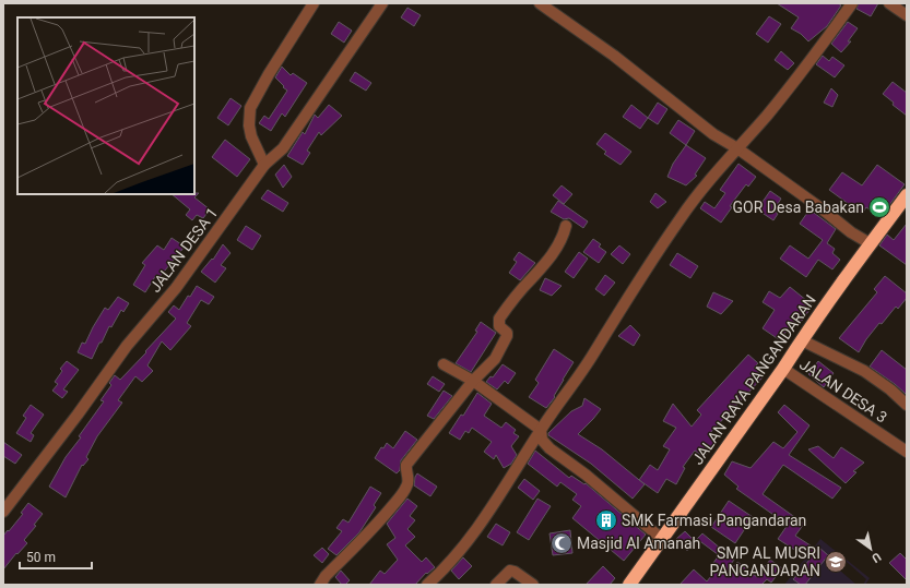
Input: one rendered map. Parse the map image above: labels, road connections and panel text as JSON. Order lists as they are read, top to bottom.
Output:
{
  "streets": {
    "highway": ["JALAN RAYA PANGANDARAN"],
    "street": ["JALAN DESA 1", "JALAN DESA 3"]
  },
  "crossings": [
    ["JALAN RAYA PANGANDARAN", "JALAN DESA 3"]
  ],
  "places": {
    "sports": ["GOR Desa Babakan"],
    "building": ["SMK Farmasi Pangandaran"],
    "mosque": ["Masjid Al Amanah"],
    "school or university": ["SMP AL MUSRI PANGANDARAN"]
  },
  "scale_bar": "50 m",
  "north": "bottom right"
}
